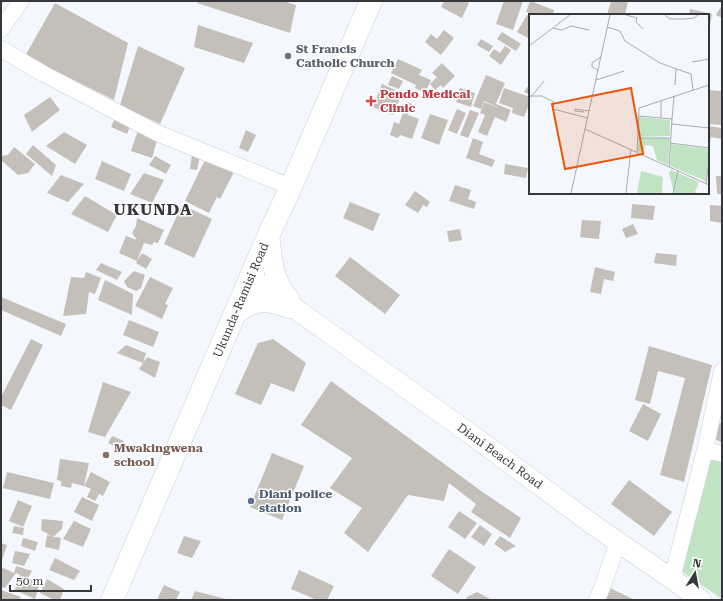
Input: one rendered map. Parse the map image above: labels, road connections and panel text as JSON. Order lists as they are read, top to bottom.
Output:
{
  "streets": {
    "highway": ["Ukunda-Ramisi Road"],
    "main road": ["Diani Beach Road"]
  },
  "districts": ["UKUNDA"],
  "places": {
    "other": ["St Francis Catholic Church", "Mwakingwena school", "Diani police station"],
    "health": ["Pendo Medical Clinic"]
  },
  "scale_bar": "50 m",
  "north": "top"
}
